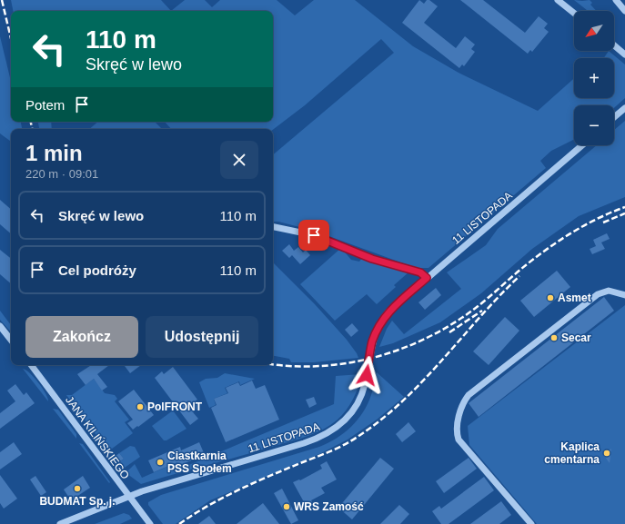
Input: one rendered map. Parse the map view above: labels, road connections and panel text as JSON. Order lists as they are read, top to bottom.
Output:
{
  "streets": {
    "street": ["11 LISTOPADA", "JANA KILIŃSKIEGO"]
  },
  "crossings": [
    ["11 LISTOPADA", "JANA KILIŃSKIEGO"]
  ],
  "places": [
    "Asmet",
    "Secar",
    "PolFRONT",
    "Kaplica cmentarna",
    "Ciastkarnia PSS Społem",
    "BUDMAT Sp. j.",
    "WRS Zamość"
  ],
  "north": "bottom left",
  "page": {
    "map_buttons": ["+", "−"],
    "turn": ["110 m", "Skręć w lewo"],
    "then": "Potem",
    "heading": ["1 min", "220 m · 09:01"],
    "list": [
      {
        "name": "Skręć w lewo",
        "value": "110 m"
      },
      {
        "name": "Cel podróży",
        "value": "110 m"
      }
    ],
    "buttons": ["Zakończ", "Udostępnij"]
  }
}
